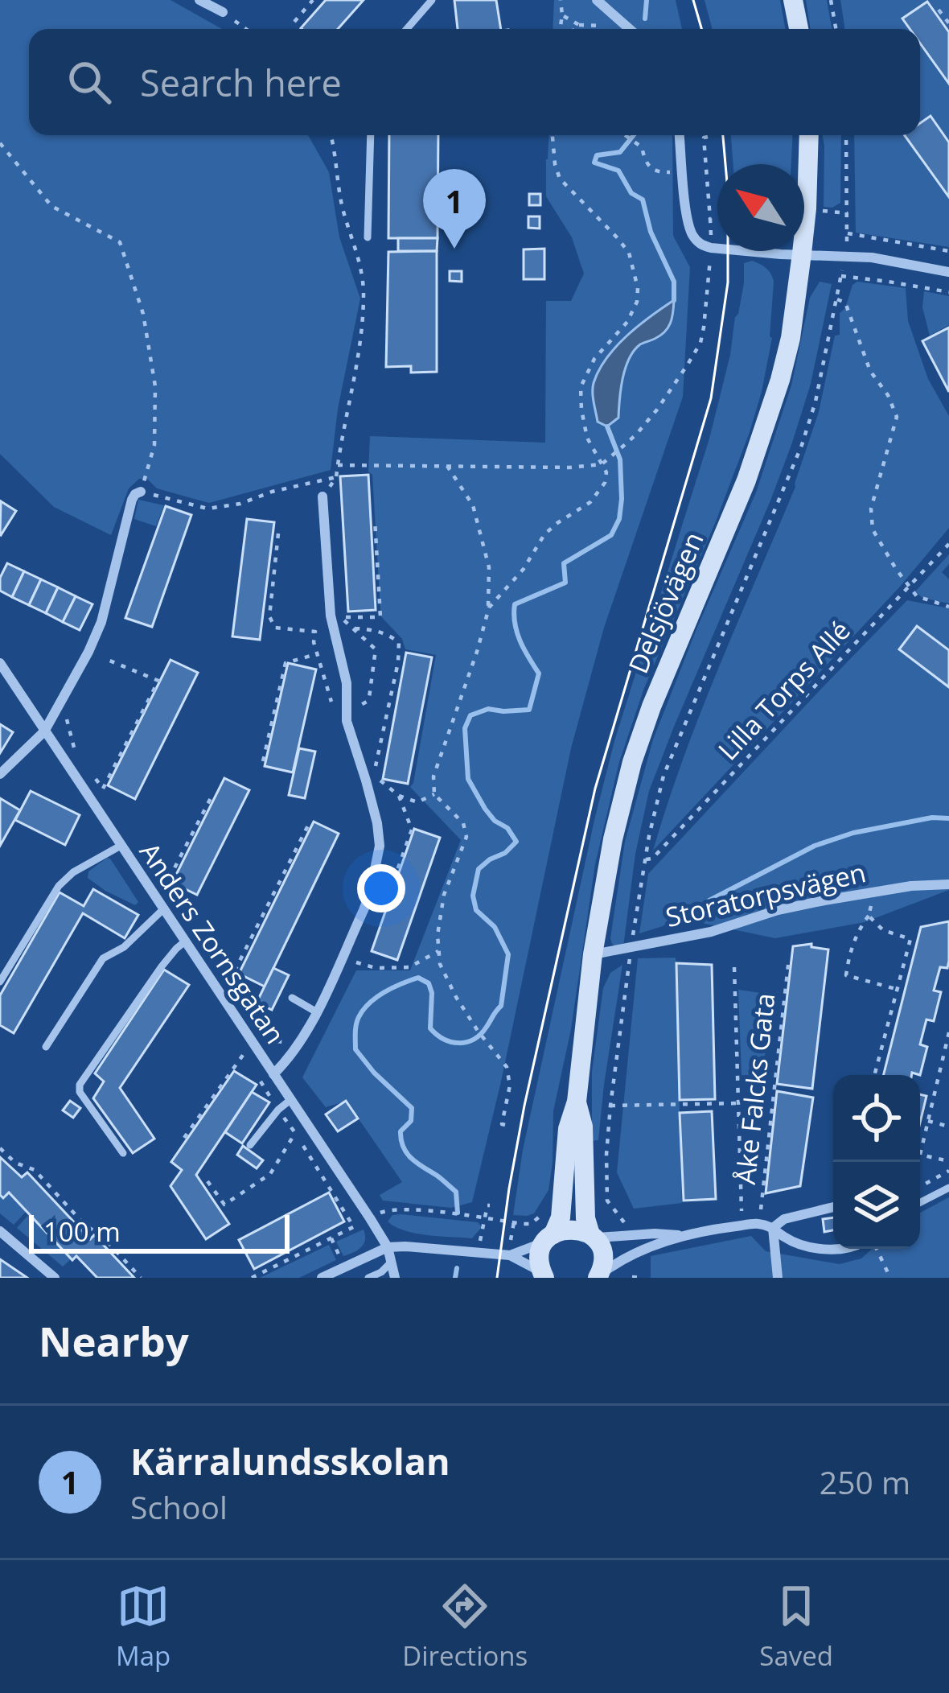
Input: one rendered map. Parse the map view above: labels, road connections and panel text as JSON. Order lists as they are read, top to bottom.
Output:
{
  "streets": {
    "street": ["Delsjövägen", "Storatorpsvägen", "Anders Zornsgatan"],
    "path": ["Lilla Torps Allé", "Åke Falcks Gata"]
  },
  "crossings": [
    ["Delsjövägen", "Storatorpsvägen"]
  ],
  "scale_bar": "100 m",
  "north": "top left",
  "page": {
    "search": "Search here",
    "pins": "1",
    "scale": "100 m",
    "heading": "Nearby",
    "list": [
      {
        "mark": "1",
        "name": "Kärralundsskolan",
        "note": "School",
        "value": "250 m"
      }
    ],
    "nav": ["Map", "Directions", "Saved"]
  }
}
